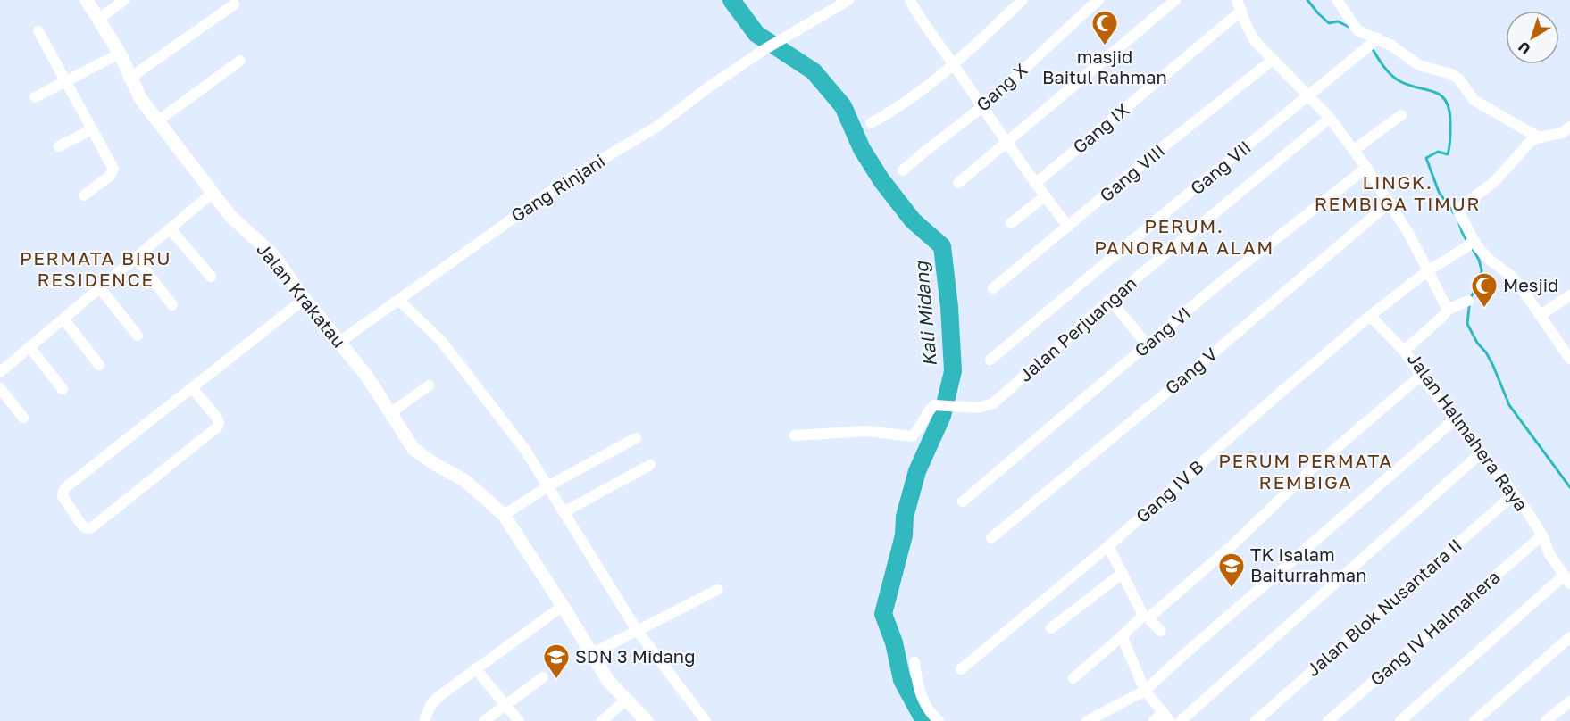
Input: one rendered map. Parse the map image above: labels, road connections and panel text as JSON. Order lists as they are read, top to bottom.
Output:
{
  "streets": {
    "street": [
      "Gang X",
      "Gang IX",
      "Gang VII",
      "Gang VIII",
      "Gang Rinjani",
      "Jalan Krakatau",
      "Jalan Perjuangan",
      "Gang VI",
      "Gang V",
      "Jalan Halmahera Raya",
      "Gang IV B",
      "Jalan Blok Nusantara II",
      "Gang IV Halmahera"
    ]
  },
  "crossings": [
    ["Gang Rinjani", "Jalan Krakatau"],
    ["Jalan Halmahera Raya", "Jalan Blok Nusantara II"],
    ["Jalan Halmahera Raya", "Gang IV Halmahera"]
  ],
  "districts": [
    "LINGK. REMBIGA TIMUR",
    "PERUM. PANORAMA ALAM",
    "PERMATA BIRU RESIDENCE",
    "PERUM PERMATA REMBIGA"
  ],
  "water": ["Kali Midang"],
  "places": {
    "mosque": ["masjid Baitul Rahman", "Mesjid"],
    "school or university": ["TK Isalam Baiturrahman", "SDN 3 Midang"]
  },
  "north": "bottom left"
}
